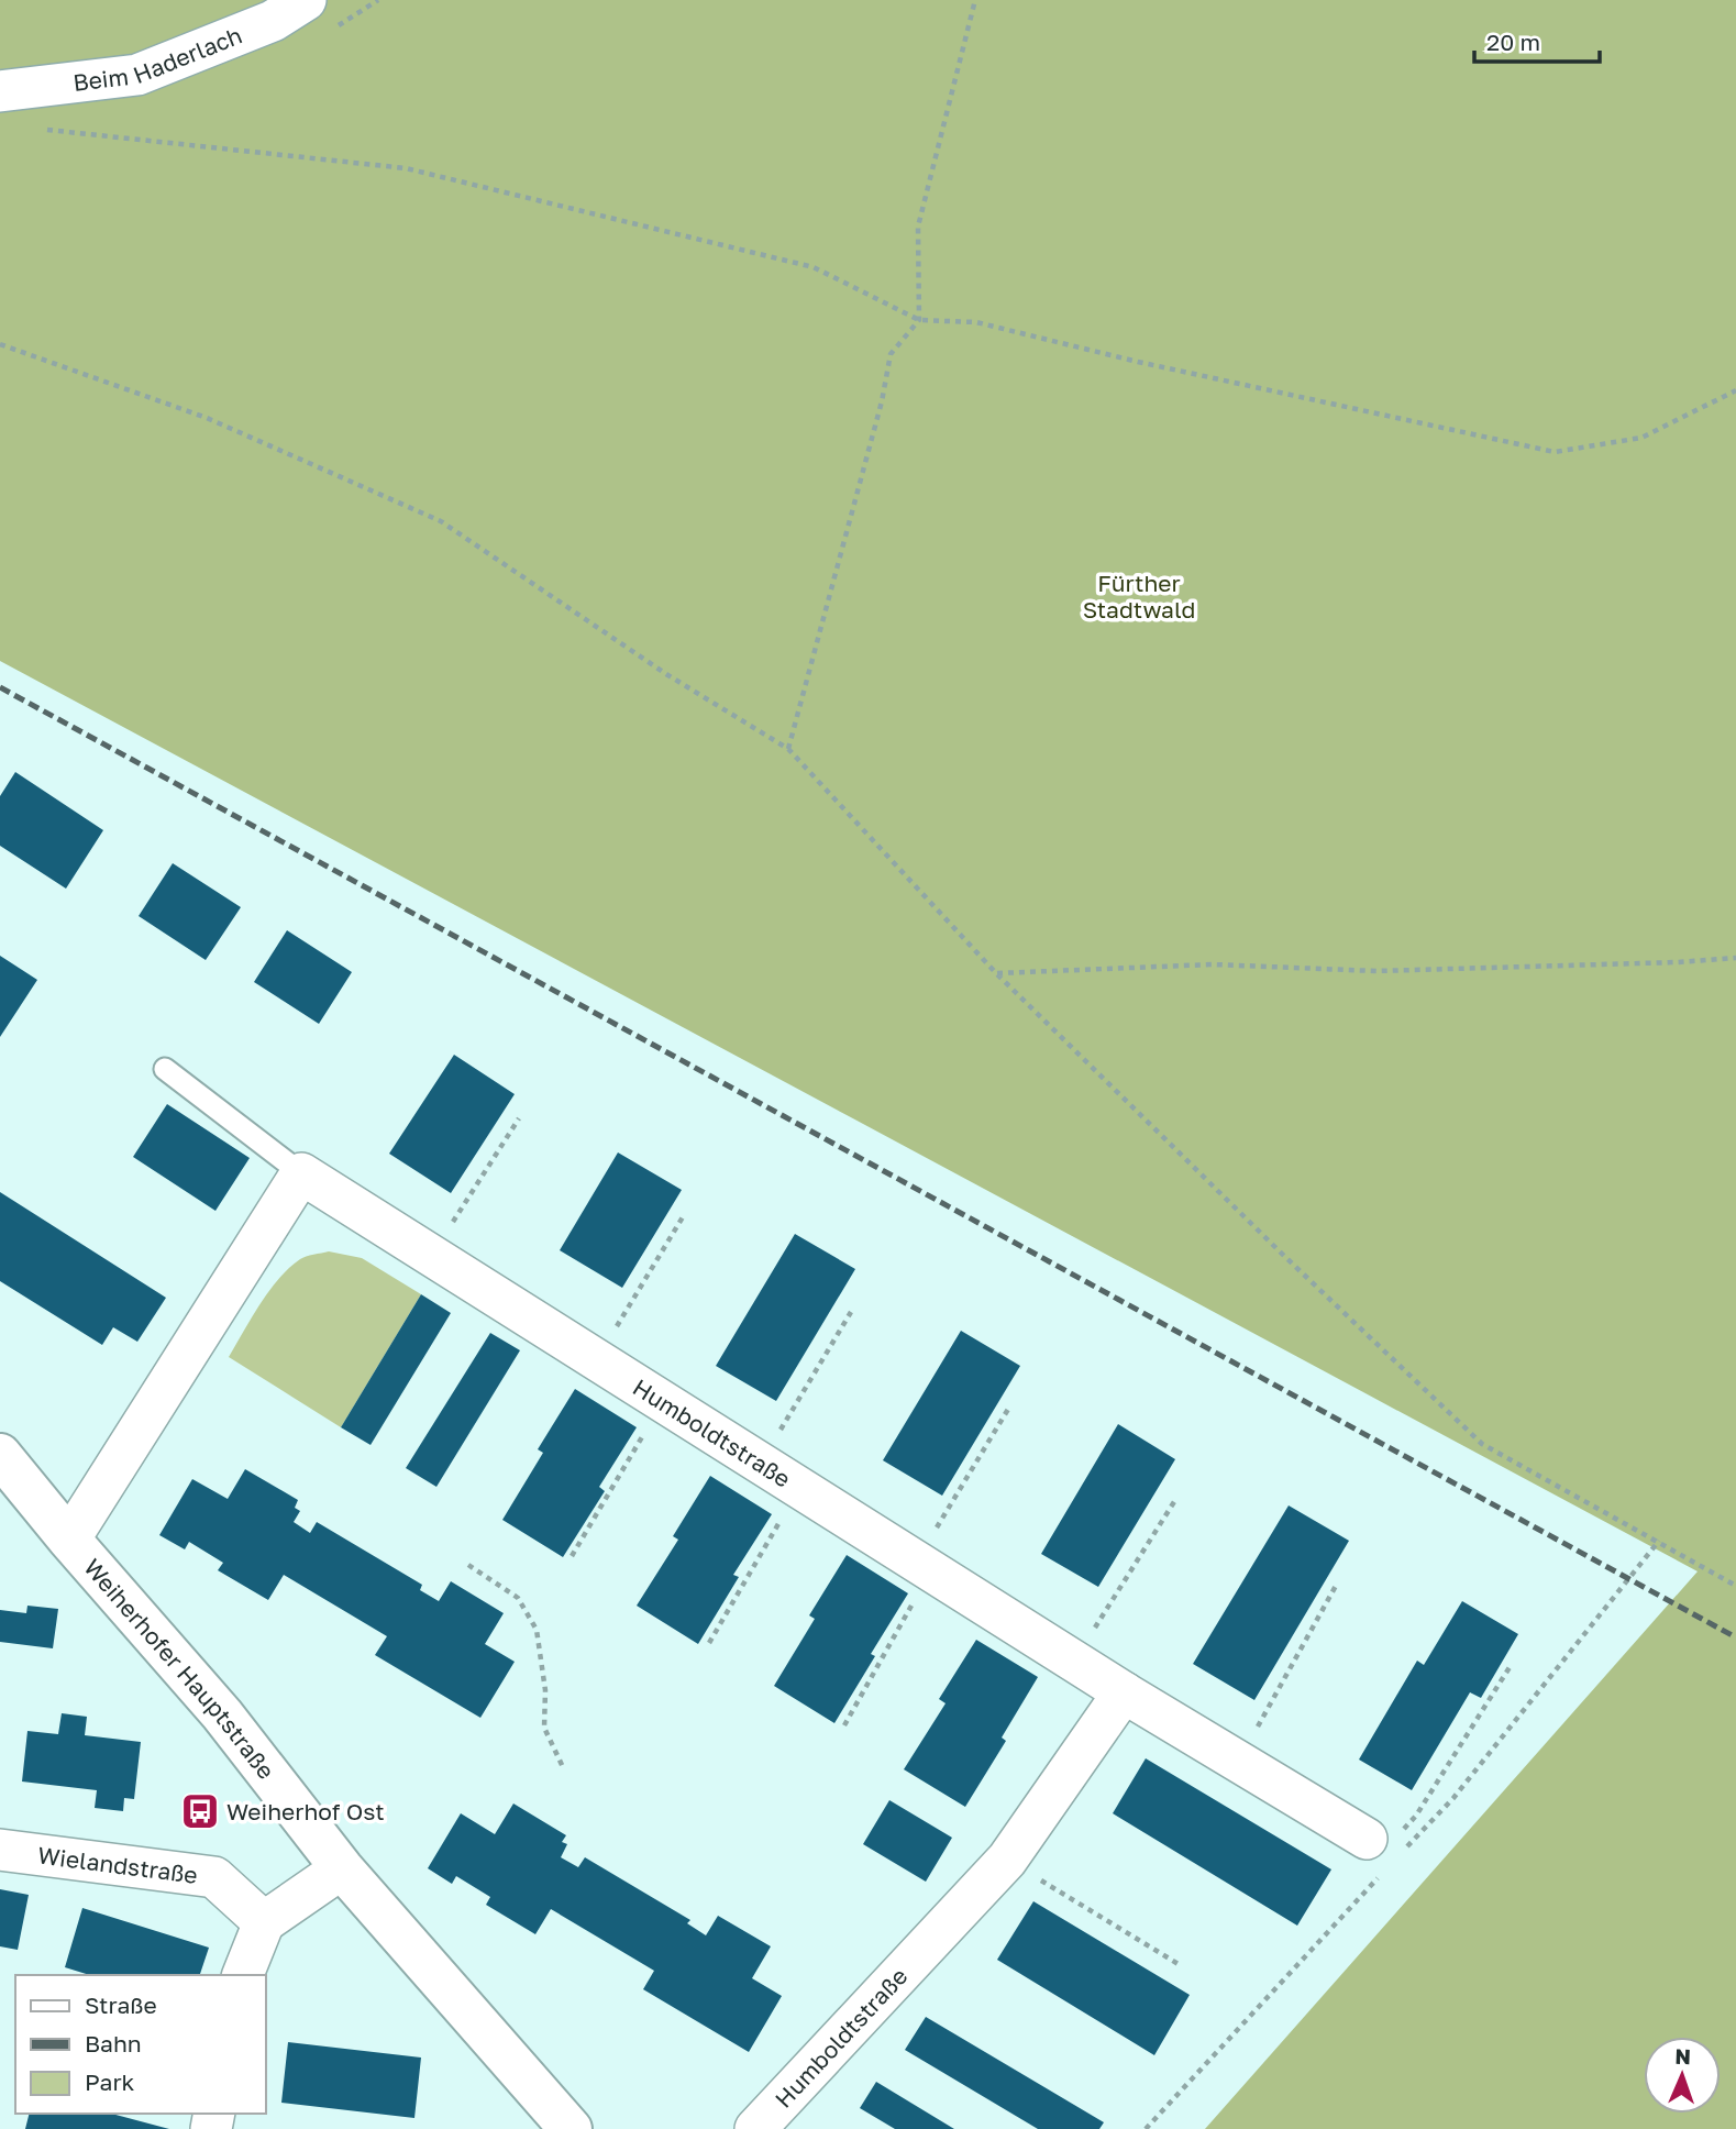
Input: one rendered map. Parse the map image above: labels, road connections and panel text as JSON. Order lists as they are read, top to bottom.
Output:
{
  "streets": {
    "street": [
      "Beim Haderlach",
      "Humboldtstraße",
      "Weiherhofer Hauptstraße",
      "Wielandstraße"
    ]
  },
  "parks": ["Fürther Stadtwald"],
  "places": {
    "bus stop": ["Weiherhof Ost"]
  },
  "legend": ["Straße", "Bahn", "Park"],
  "scale_bar": "20 m",
  "north": "top"
}
